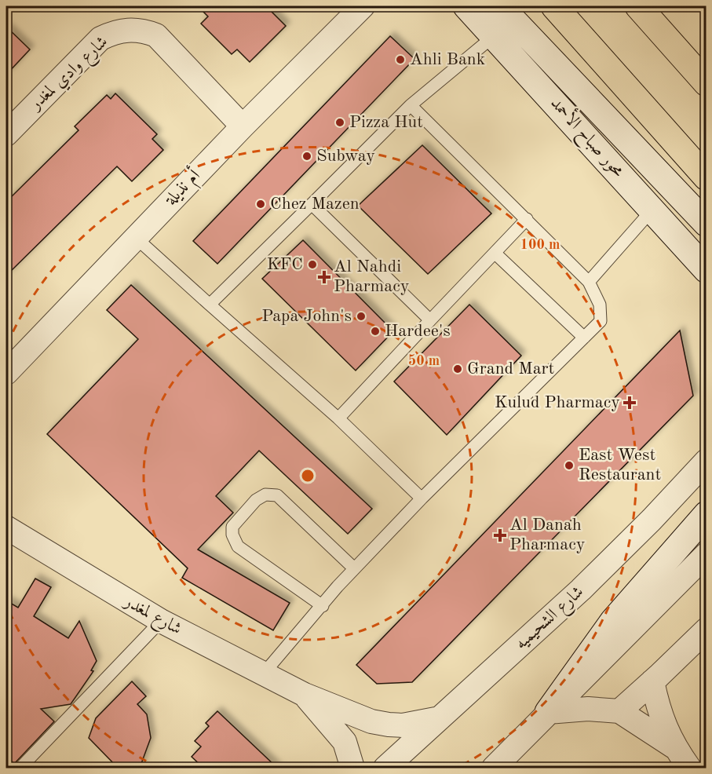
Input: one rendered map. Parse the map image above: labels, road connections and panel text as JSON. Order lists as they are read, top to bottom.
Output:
{
  "streets": {
    "street": [
      "شارع وادي لمغدر",
      "محور صباح الأحمد",
      "أم نذيلة",
      "شارع لمغدر",
      "شارع الشحيميه"
    ]
  },
  "crossings": [
    ["شارع وادي لمغدر", "أم نذيلة"],
    ["شارع لمغدر", "شارع الشحيميه"]
  ],
  "places": {
    "other": [
      "Ahli Bank",
      "Pizza Hut",
      "Subway",
      "Chez Mazen",
      "KFC",
      "Papa John's",
      "Hardee's",
      "Grand Mart",
      "East West Restaurant"
    ],
    "health": ["Al Nahdi Pharmacy", "Kulud Pharmacy", "Al Danah Pharmacy"]
  },
  "rings": ["100 m", "50 m"]
}
